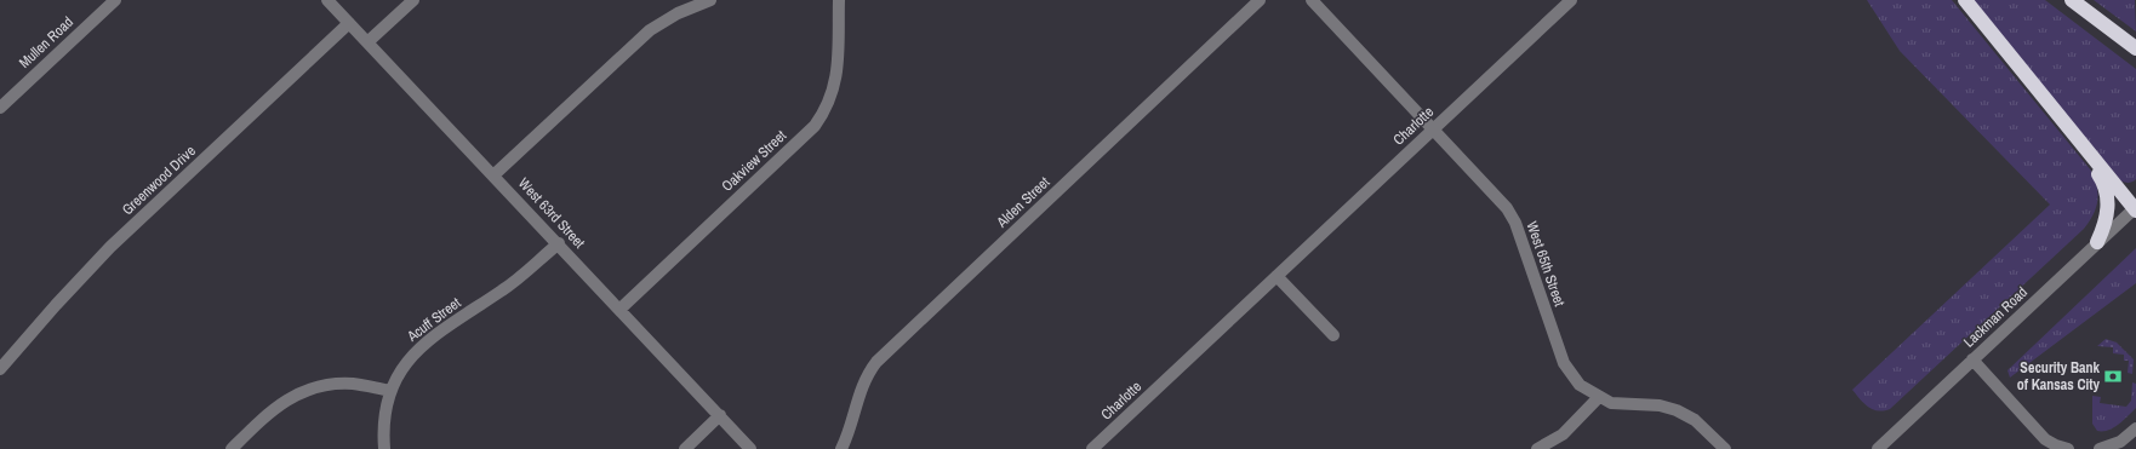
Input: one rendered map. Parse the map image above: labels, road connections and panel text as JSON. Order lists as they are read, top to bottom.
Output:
{
  "streets": {
    "street": [
      "Mullen Road",
      "Charlotte",
      "Oakview Street",
      "Greenwood Drive",
      "Alden Street",
      "West 63rd Street",
      "West 65th Street",
      "Lackman Road",
      "Acuff Street"
    ]
  },
  "crossings": [
    ["Charlotte", "West 65th Street"],
    ["Oakview Street", "West 63rd Street"],
    ["Greenwood Drive", "West 63rd Street"],
    ["West 63rd Street", "Acuff Street"]
  ],
  "places": {
    "bank": ["Security Bank of Kansas City"]
  }
}
